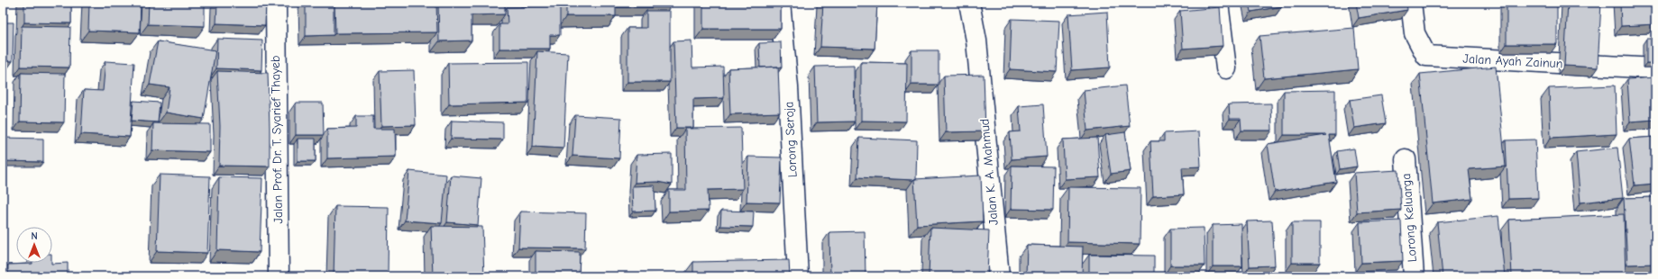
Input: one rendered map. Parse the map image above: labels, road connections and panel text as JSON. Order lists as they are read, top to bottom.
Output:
{
  "streets": {
    "street": [
      "Jalan Ayah Zainun",
      "Jalan Prof. Dr. T. Syarief Thayeb",
      "Lorong Seroja",
      "Jalan K. A. Mahmud",
      "Lorong Keluarga"
    ]
  },
  "north": "top"
}
